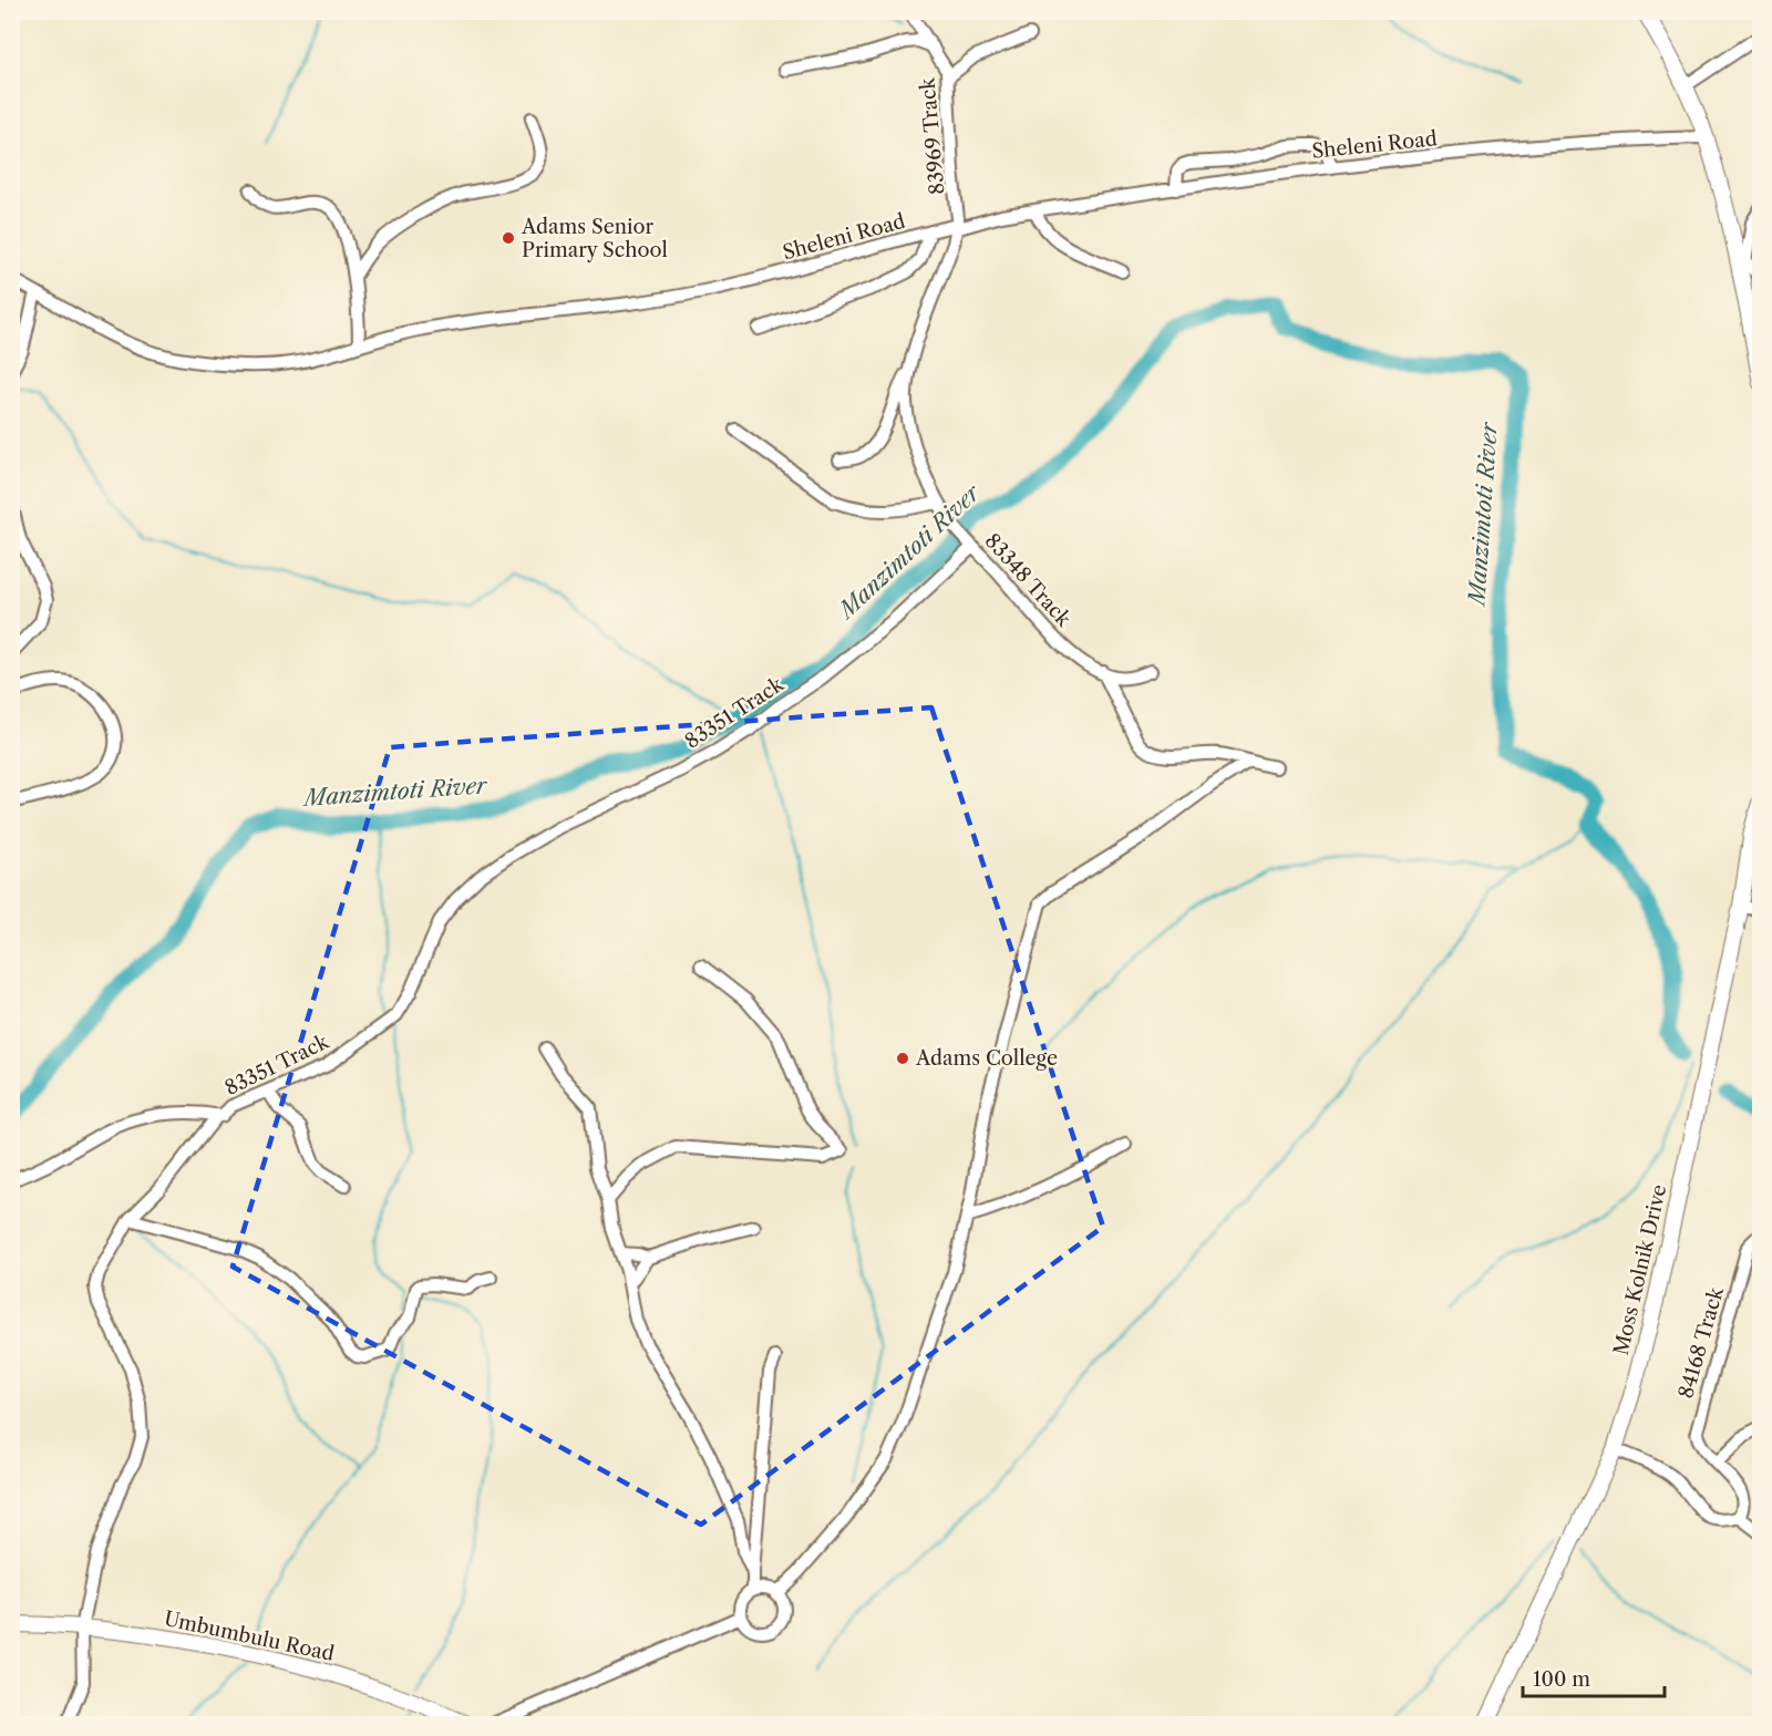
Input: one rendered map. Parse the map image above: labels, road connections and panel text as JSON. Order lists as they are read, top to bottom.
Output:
{
  "streets": {
    "main road": ["Moss Kolnik Drive", "Umbumbulu Road"],
    "street": [
      "83969 Track",
      "Sheleni Road",
      "83348 Track",
      "83351 Track",
      "84168 Track"
    ]
  },
  "crossings": [
    ["83969 Track", "Sheleni Road"],
    ["83969 Track", "83348 Track"],
    ["Sheleni Road", "83348 Track"],
    ["83348 Track", "83351 Track"],
    ["83351 Track", "Umbumbulu Road"]
  ],
  "water": ["Manzimtoti River"],
  "places": ["Adams Senior Primary School", "Adams College"],
  "scale_bar": "100 m"
}
